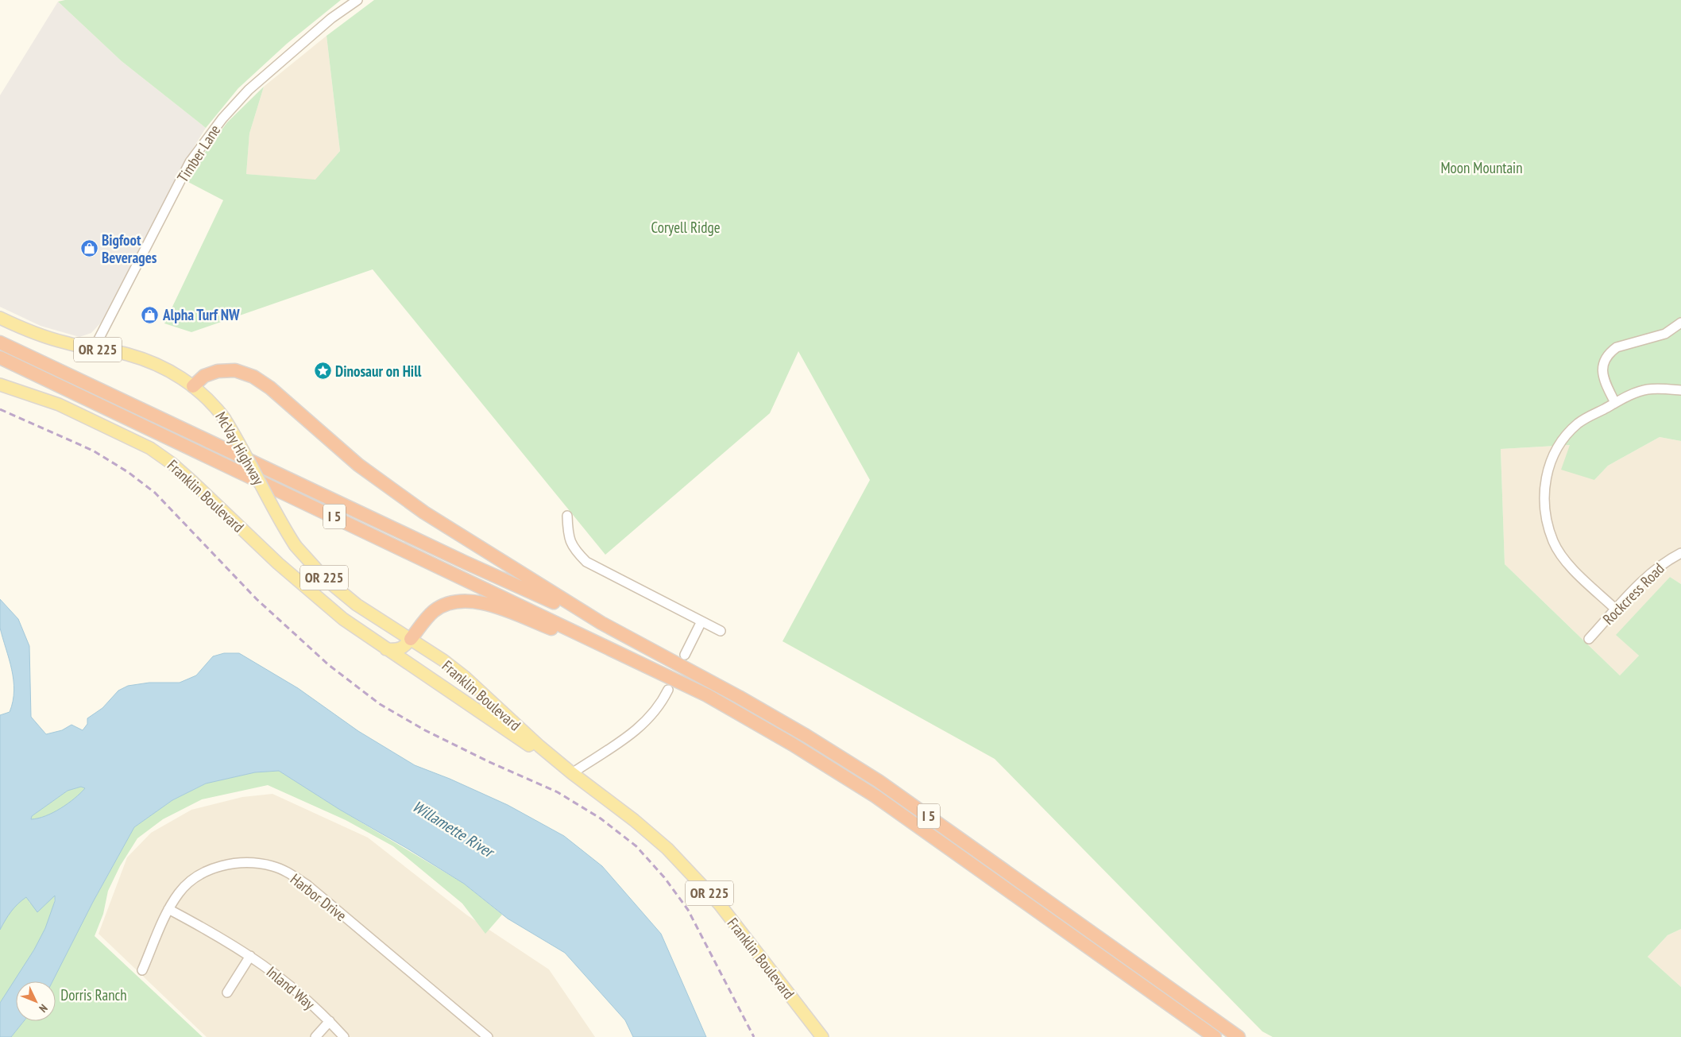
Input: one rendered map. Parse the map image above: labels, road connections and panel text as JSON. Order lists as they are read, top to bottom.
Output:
{
  "streets": {
    "highway": ["I 5"],
    "main road": ["OR 225", "McVay Highway", "Franklin Boulevard"],
    "street": [
      "Timber Lane",
      "Rockcress Road",
      "Harbor Drive",
      "Inland Way"
    ]
  },
  "crossings": [
    ["Timber Lane", "McVay Highway"],
    ["McVay Highway", "Franklin Boulevard"],
    ["Harbor Drive", "Inland Way"]
  ],
  "water": ["Willamette River"],
  "parks": ["Moon Mountain", "Coryell Ridge", "Dorris Ranch"],
  "places": {
    "shop": ["Bigfoot Beverages", "Alpha Turf NW"],
    "place": ["Dinosaur on Hill"]
  },
  "north": "bottom right"
}
